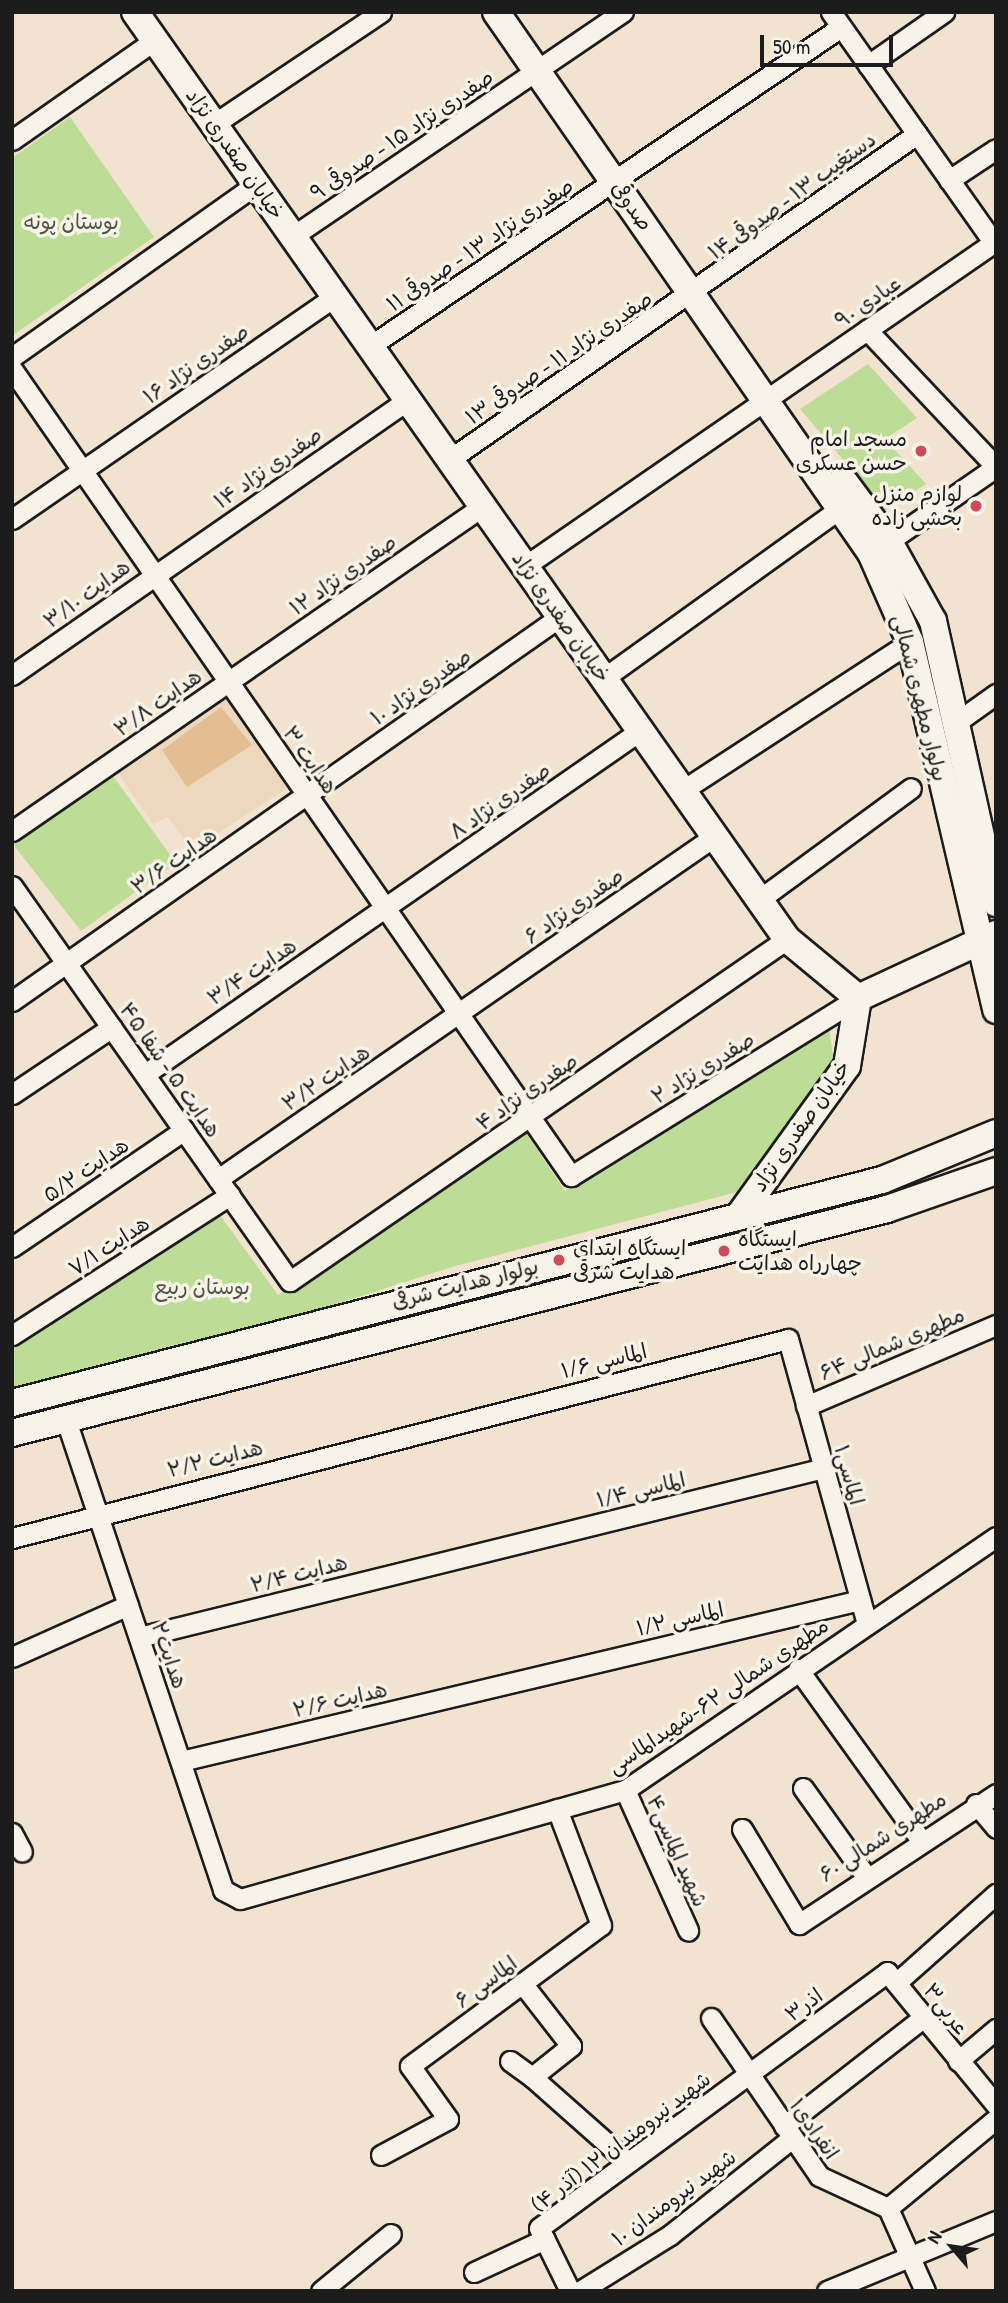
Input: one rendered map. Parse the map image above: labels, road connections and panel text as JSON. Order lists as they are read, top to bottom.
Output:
{
  "streets": {
    "street": [
      "صفدری نژاد ۱۵ - صدوقی ۹",
      "خیابان صفدری نژاد",
      "دستغیب ۱۳ - صدوقی ۱۴",
      "صدوقی",
      "صفدری نژاد ۱۳ - صدوقی ۱۱",
      "عبادی ۹۰",
      "صفدری نژاد ۱۱ - صدوقی ۱۳",
      "صفدری نژاد ۱۶",
      "صفدری نژاد ۱۴",
      "صفدری نژاد ۱۲",
      "هدایت ۳/۱۰",
      "صفدری نژاد ۱۰",
      "بولوار مطهری شمالی",
      "هدایت ۳/۸",
      "هدایت ۳",
      "صفدری نژاد ۸",
      "هدایت ۳/۶",
      "صفدری نژاد ۶",
      "هدایت ۳/۴",
      "صفدری نژاد ۲",
      "هدایت ۵ - شفا ۴۵",
      "هدایت ۳/۲",
      "صفدری نژاد ۴",
      "هدایت ۵/۲",
      "هدایت ۷/۱",
      "بولوار هدایت شرقی",
      "مطهری شمالی ۶۴",
      "الماسی ۱/۶",
      "هدایت ۲/۲",
      "الماسی۱",
      "الماسی ۱/۴",
      "هدایت ۲/۴",
      "الماسی ۱/۲",
      "هدایت۲",
      "مطهری شمالی ۶۲-شهیدالماسی",
      "هدایت ۲/۶",
      "مطهری شمالی ۶۰",
      "شهید الماسی۴",
      "الماسی ۶",
      "اذر۳",
      "عربی۳",
      "انفرادی۱",
      "شهید نیرومندان ۱۲ (آذر ۴)",
      "شهید نیرومندان ۱۰"
    ]
  },
  "crossings": [
    ["صفدری نژاد ۱۵ - صدوقی ۹", "خیابان صفدری نژاد"],
    ["صفدری نژاد ۱۵ - صدوقی ۹", "صدوقی"],
    ["خیابان صفدری نژاد", "صفدری نژاد ۱۳ - صدوقی ۱۱"],
    ["خیابان صفدری نژاد", "عبادی ۹۰"],
    ["خیابان صفدری نژاد", "صفدری نژاد ۱۱ - صدوقی ۱۳"],
    ["خیابان صفدری نژاد", "صفدری نژاد ۱۶"],
    ["خیابان صفدری نژاد", "صفدری نژاد ۱۴"],
    ["خیابان صفدری نژاد", "صفدری نژاد ۱۲"],
    ["خیابان صفدری نژاد", "صفدری نژاد ۱۰"],
    ["خیابان صفدری نژاد", "صفدری نژاد ۸"],
    ["خیابان صفدری نژاد", "صفدری نژاد ۶"],
    ["خیابان صفدری نژاد", "صفدری نژاد ۲"],
    ["خیابان صفدری نژاد", "صفدری نژاد ۴"],
    ["خیابان صفدری نژاد", "بولوار هدایت شرقی"],
    ["دستغیب ۱۳ - صدوقی ۱۴", "صدوقی"],
    ["دستغیب ۱۳ - صدوقی ۱۴", "صفدری نژاد ۱۱ - صدوقی ۱۳"],
    ["صدوقی", "صفدری نژاد ۱۳ - صدوقی ۱۱"],
    ["صدوقی", "عبادی ۹۰"],
    ["صدوقی", "صفدری نژاد ۱۱ - صدوقی ۱۳"],
    ["صدوقی", "بولوار مطهری شمالی"],
    ["عبادی ۹۰", "بولوار مطهری شمالی"],
    ["صفدری نژاد ۱۶", "هدایت ۳"],
    ["صفدری نژاد ۱۴", "هدایت ۳/۱۰"],
    ["صفدری نژاد ۱۴", "هدایت ۳"],
    ["صفدری نژاد ۱۲", "هدایت ۳/۸"],
    ["صفدری نژاد ۱۲", "هدایت ۳"],
    ["هدایت ۳/۱۰", "هدایت ۳"],
    ["صفدری نژاد ۱۰", "هدایت ۳"],
    ["صفدری نژاد ۱۰", "هدایت ۳/۶"],
    ["هدایت ۳/۸", "هدایت ۳"],
    ["هدایت ۳", "صفدری نژاد ۸"],
    ["هدایت ۳", "هدایت ۳/۶"],
    ["هدایت ۳", "صفدری نژاد ۶"],
    ["هدایت ۳", "هدایت ۳/۴"],
    ["هدایت ۳", "صفدری نژاد ۲"],
    ["هدایت ۳", "هدایت ۳/۲"],
    ["هدایت ۳", "صفدری نژاد ۴"],
    ["صفدری نژاد ۸", "هدایت ۳/۴"],
    ["هدایت ۳/۶", "هدایت ۵ - شفا ۴۵"],
    ["صفدری نژاد ۶", "هدایت ۳/۲"],
    ["هدایت ۳/۴", "هدایت ۵ - شفا ۴۵"],
    ["هدایت ۵ - شفا ۴۵", "هدایت ۳/۲"],
    ["هدایت ۵ - شفا ۴۵", "صفدری نژاد ۴"],
    ["هدایت ۵ - شفا ۴۵", "هدایت ۵/۲"],
    ["هدایت ۵ - شفا ۴۵", "هدایت ۷/۱"],
    ["هدایت ۳/۲", "هدایت ۷/۱"],
    ["بولوار هدایت شرقی", "هدایت۲"],
    ["مطهری شمالی ۶۴", "الماسی۱"],
    ["الماسی ۱/۶", "هدایت ۲/۲"],
    ["الماسی ۱/۶", "الماسی۱"],
    ["هدایت ۲/۲", "هدایت۲"],
    ["الماسی۱", "الماسی ۱/۴"],
    ["الماسی۱", "الماسی ۱/۲"],
    ["الماسی۱", "مطهری شمالی ۶۲-شهیدالماسی"],
    ["الماسی ۱/۴", "هدایت ۲/۴"],
    ["هدایت ۲/۴", "هدایت۲"],
    ["الماسی ۱/۲", "هدایت ۲/۶"],
    ["هدایت۲", "مطهری شمالی ۶۲-شهیدالماسی"],
    ["هدایت۲", "هدایت ۲/۶"],
    ["مطهری شمالی ۶۲-شهیدالماسی", "شهید الماسی۴"],
    ["مطهری شمالی ۶۲-شهیدالماسی", "الماسی ۶"],
    ["اذر۳", "عربی۳"],
    ["اذر۳", "انفرادی۱"],
    ["اذر۳", "شهید نیرومندان ۱۲ (آذر ۴)"],
    ["عربی۳", "شهید نیرومندان ۱۰"],
    ["انفرادی۱", "شهید نیرومندان ۱۲ (آذر ۴)"],
    ["انفرادی۱", "شهید نیرومندان ۱۰"]
  ],
  "parks": ["بوستان پونه", "بوستان ربیع"],
  "places": [
    "مسجد امام حسن عسکری",
    "لوازم منزل بخشی زاده",
    "ایستگاه چهارراه هدایت",
    "ایستگاه ابتدای هدایت شرقی"
  ],
  "scale_bar": "50 m",
  "north": "top left"
}
